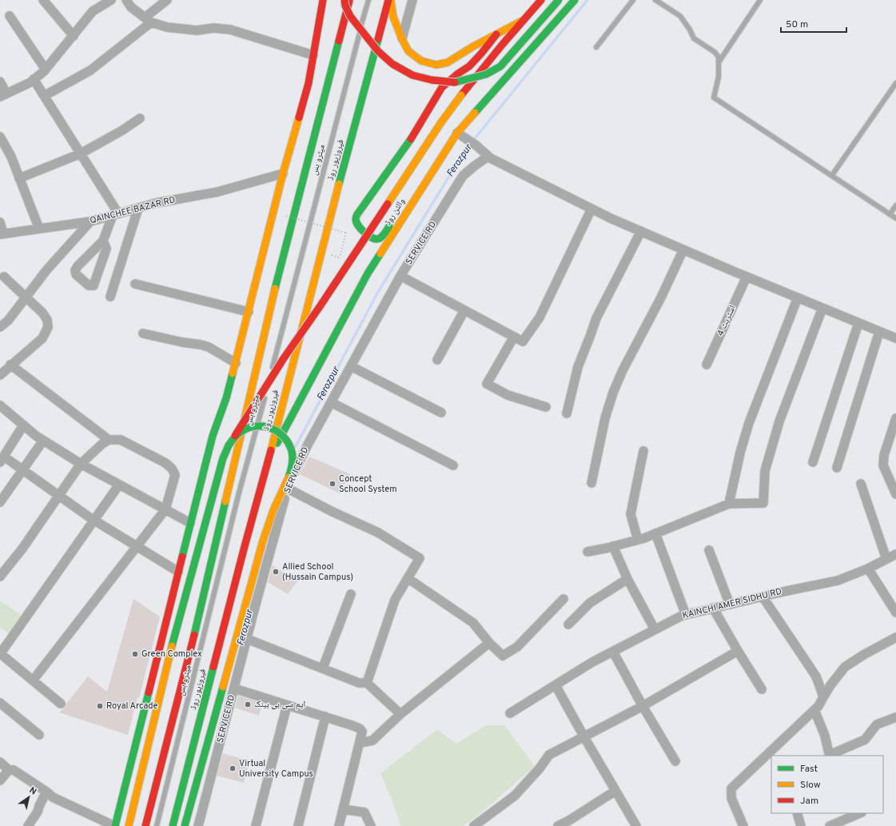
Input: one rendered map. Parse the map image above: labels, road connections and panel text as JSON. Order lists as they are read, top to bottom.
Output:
{
  "streets": {
    "main road": ["فیروزپور روڈ", "والٹن روڈ"],
    "street": [
      "QAINCHEE BAZAR RD",
      "SERVICE RD",
      "اسٹریٹ 4",
      "KAINCHI AMER SIDHU RD"
    ],
    "lane": ["میٹرو بس"]
  },
  "crossings": [
    ["فیروزپور روڈ", "والٹن روڈ"]
  ],
  "water": ["Ferozpur"],
  "places": [
    "Concept School System",
    "Allied School (Hussain Campus)",
    "Green Complex",
    "ایم سی بی بینک",
    "Royal Arcade",
    "Virtual University Campus"
  ],
  "legend": ["Fast", "Slow", "Jam"],
  "scale_bar": "50 m",
  "north": "top right"
}
